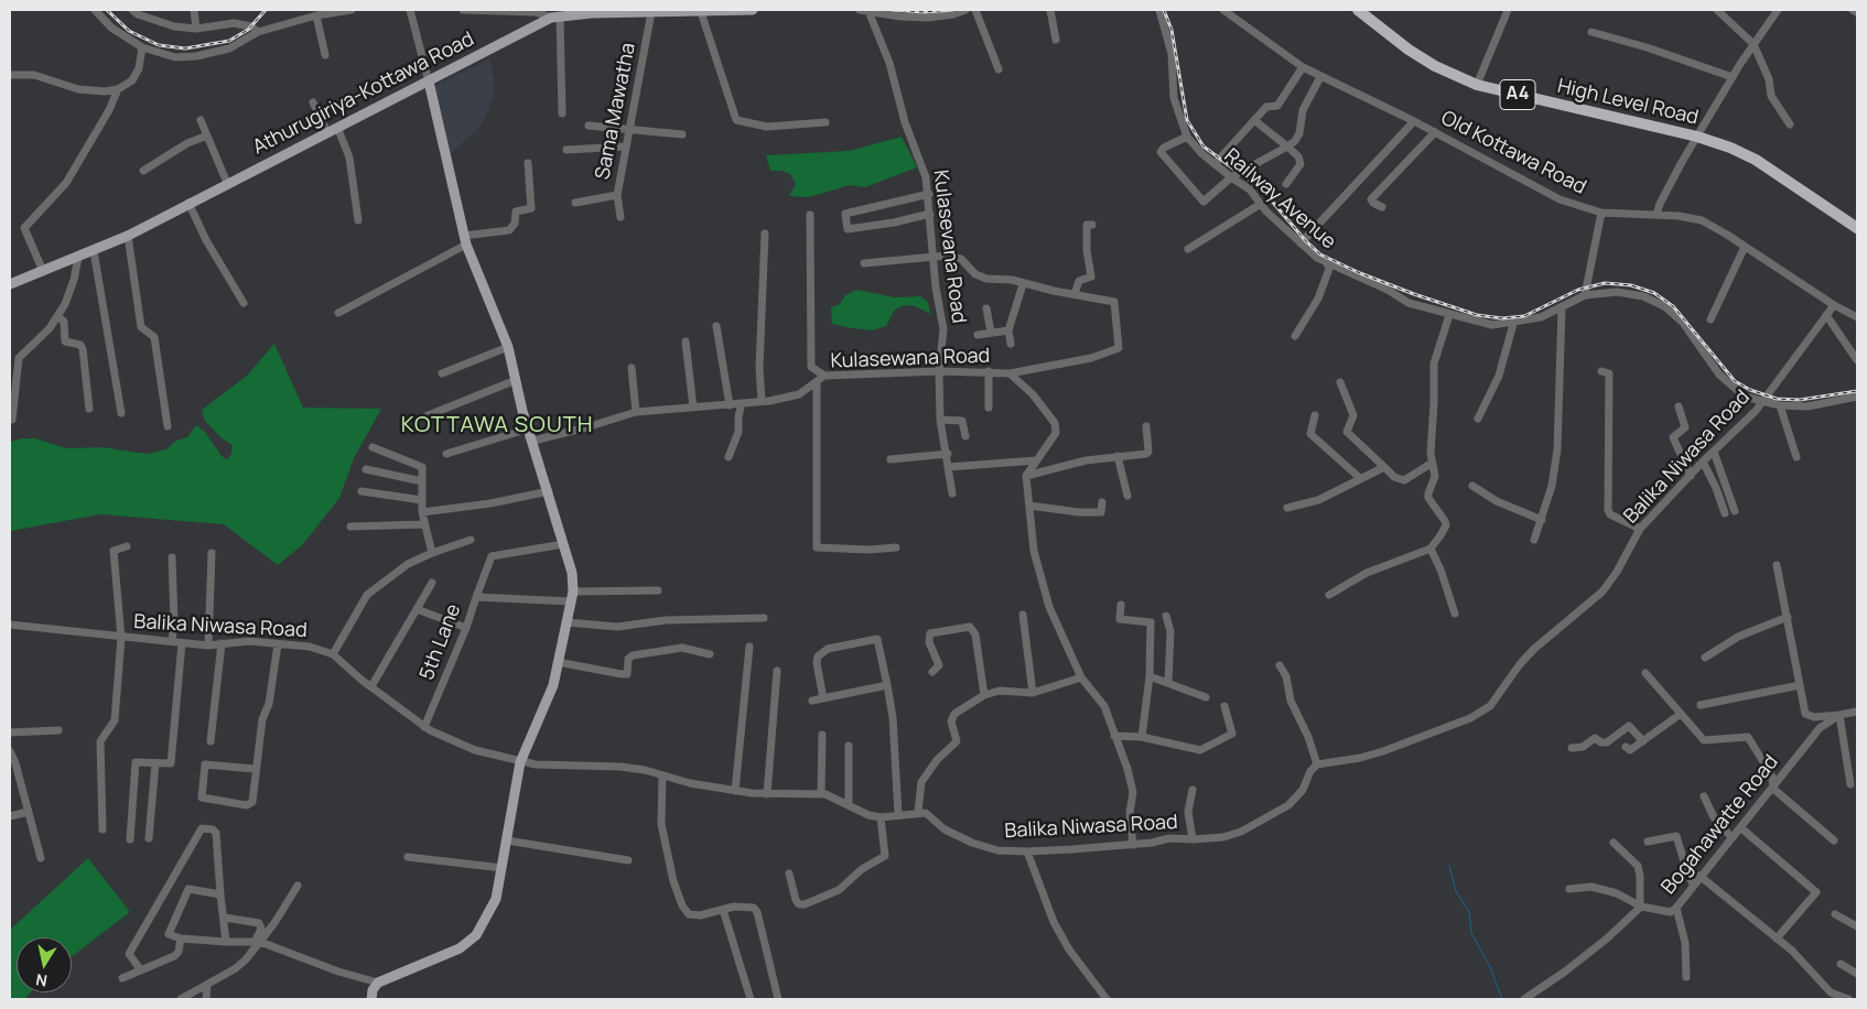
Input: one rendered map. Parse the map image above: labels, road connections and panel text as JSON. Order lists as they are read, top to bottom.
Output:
{
  "streets": {
    "highway": ["A4", "High Level Road"],
    "main road": ["Athurugiriya-Kottawa Road"],
    "street": [
      "Sama Mawatha",
      "Old Kottawa Road",
      "Railway Avenue",
      "Kulasevana Road",
      "Kulasewana Road",
      "Balika Niwasa Road",
      "5th Lane",
      "Bogahawatte Road"
    ]
  },
  "crossings": [
    ["Athurugiriya-Kottawa Road", "Sama Mawatha"],
    ["Old Kottawa Road", "Balika Niwasa Road"],
    ["Railway Avenue", "Balika Niwasa Road"],
    ["Kulasevana Road", "Kulasewana Road"],
    ["Balika Niwasa Road", "5th Lane"]
  ],
  "districts": ["KOTTAWA SOUTH"],
  "north": "bottom"
}
